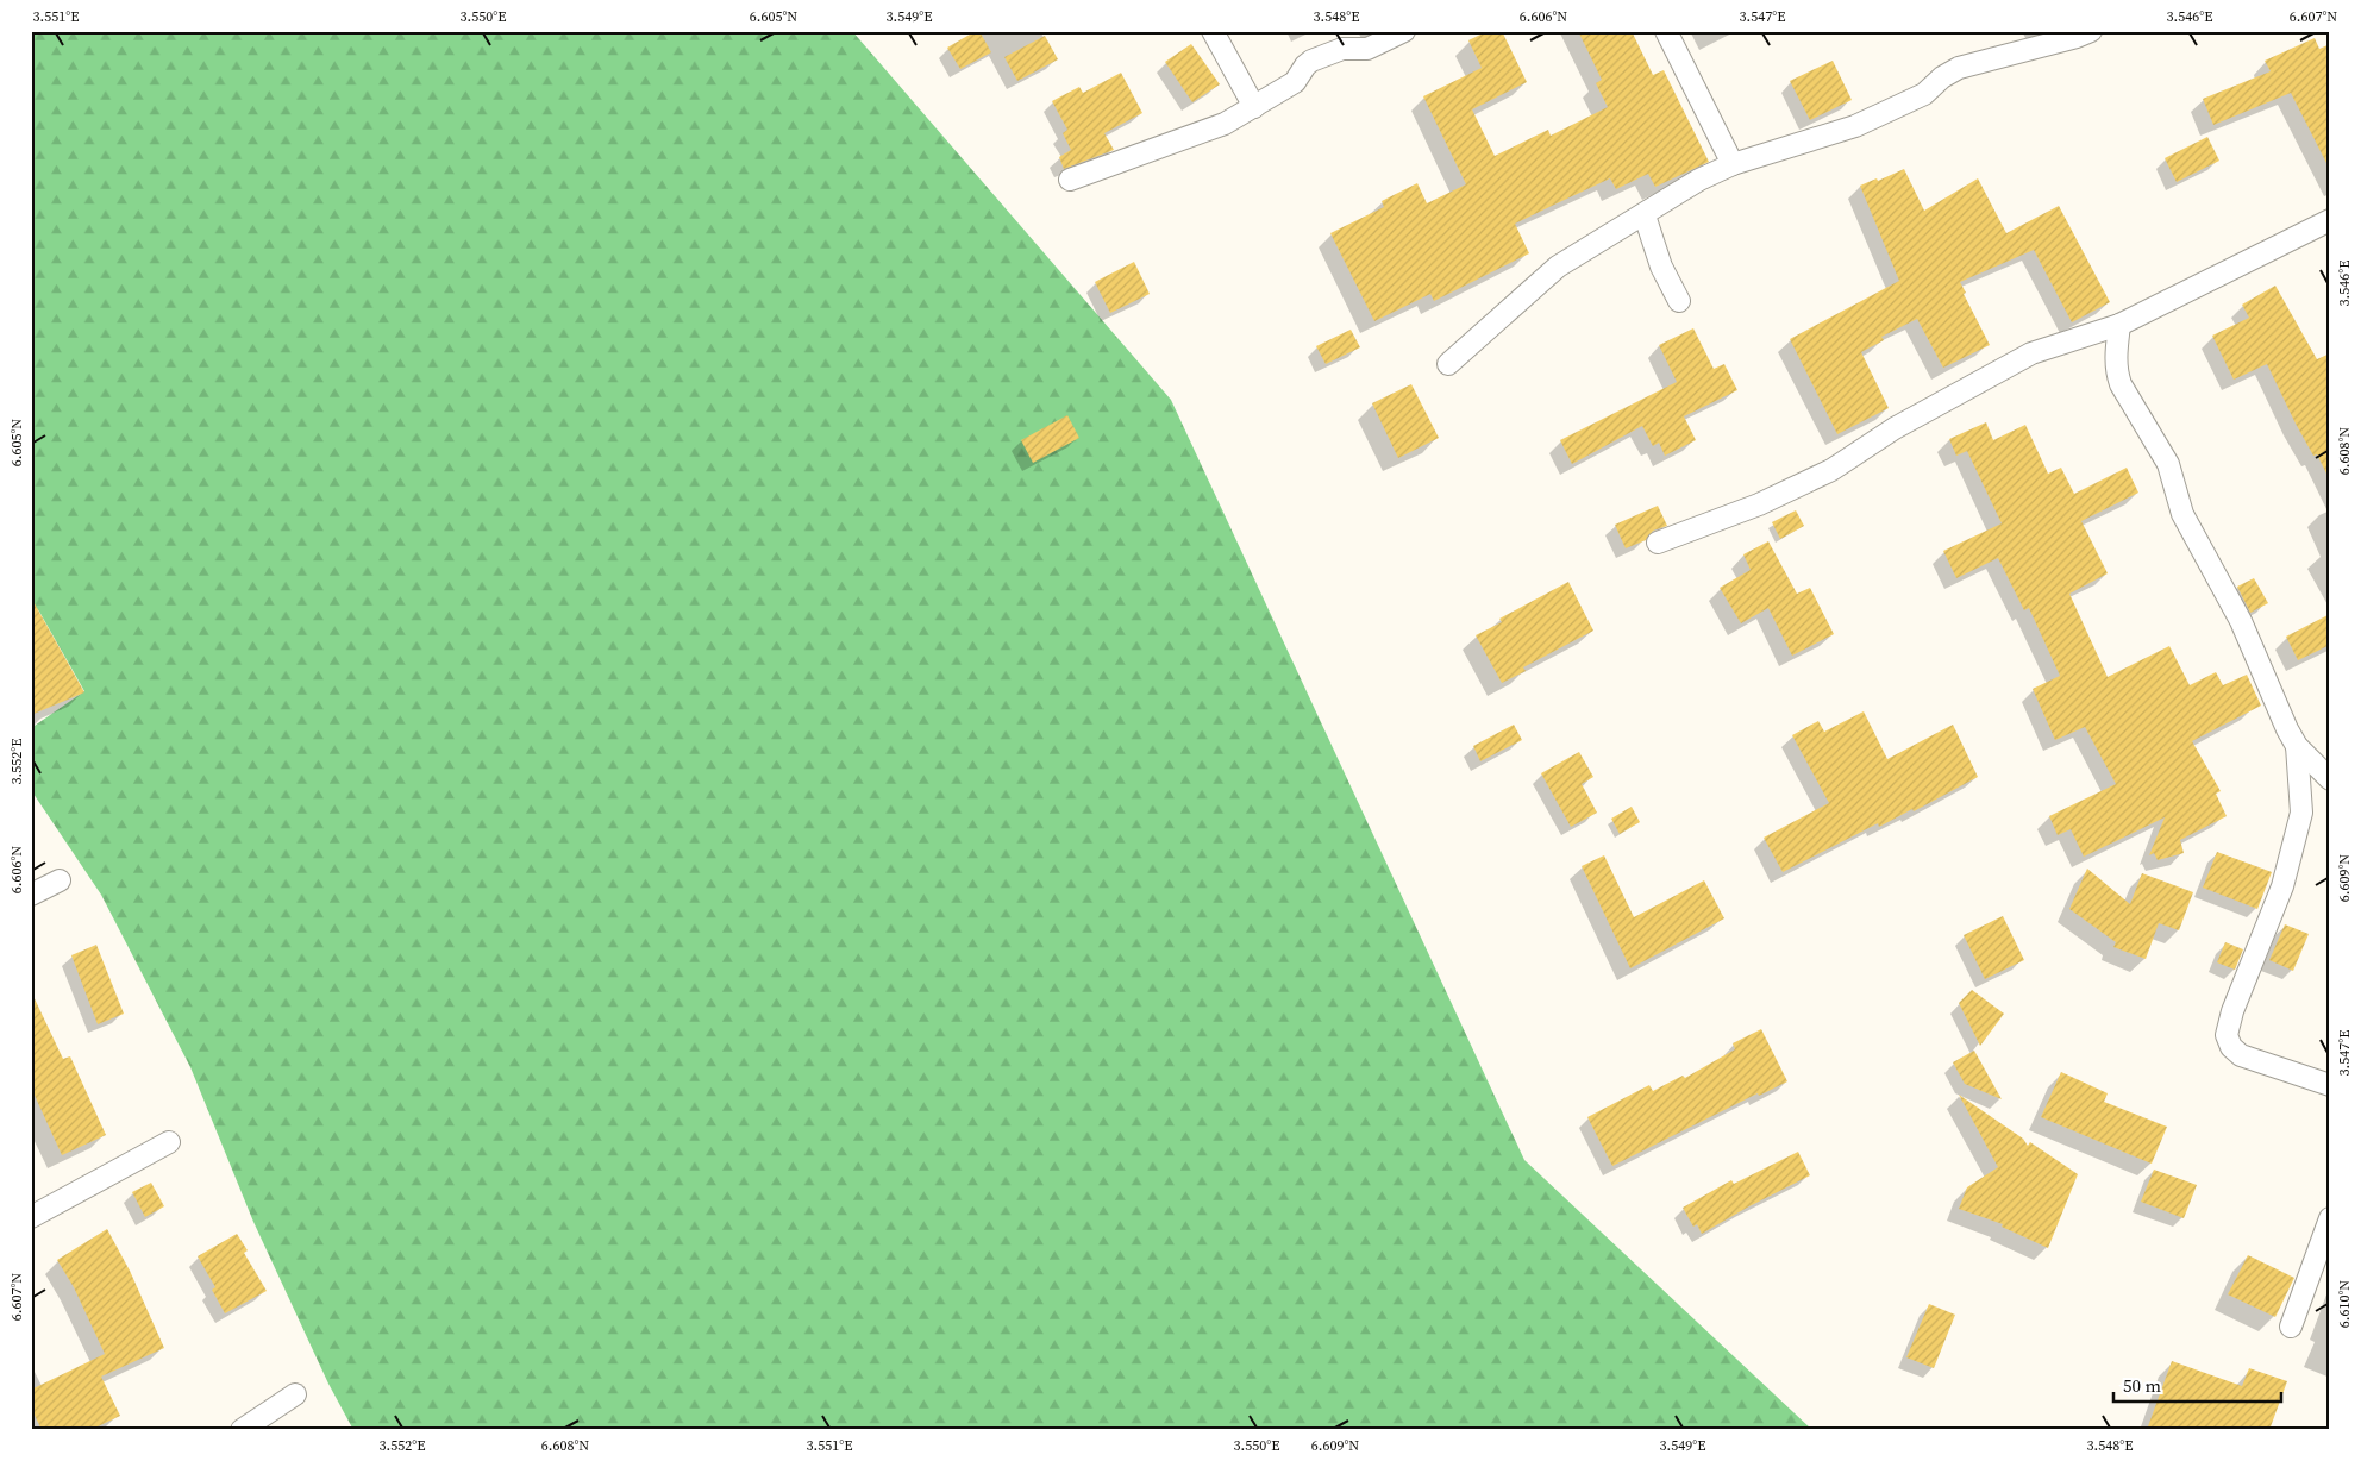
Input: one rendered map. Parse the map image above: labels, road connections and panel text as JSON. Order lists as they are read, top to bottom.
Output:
{
  "scale_bar": "50 m",
  "coordinates": [
    "3.551°E",
    "3.550°E",
    "6.605°N",
    "3.549°E",
    "3.548°E",
    "6.606°N",
    "3.547°E",
    "3.546°E",
    "6.607°N",
    "6.608°N",
    "3.552°E",
    "6.609°N",
    "6.610°N"
  ]
}
